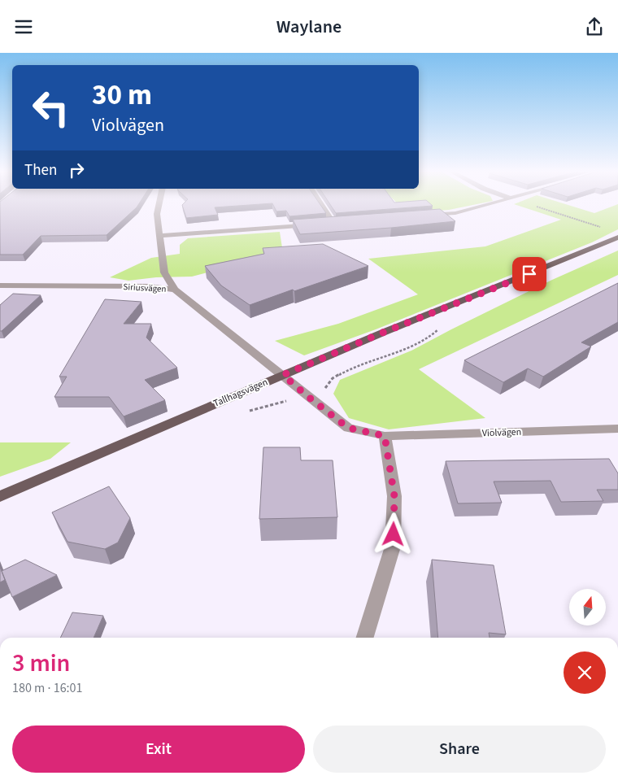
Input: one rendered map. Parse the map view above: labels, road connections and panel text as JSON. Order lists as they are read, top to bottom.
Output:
{
  "streets": {
    "main road": ["Tallhagsvägen"],
    "street": ["Siriusvägen", "Violvägen"]
  },
  "crossings": [
    ["Siriusvägen", "Tallhagsvägen"],
    ["Siriusvägen", "Violvägen"],
    ["Tallhagsvägen", "Violvägen"]
  ],
  "north": "top",
  "page": {
    "header": "Waylane",
    "turn": ["30 m", "Violvägen"],
    "then": "Then",
    "heading": ["3 min", "180 m · 16:01"],
    "buttons": ["Exit", "Share"]
  }
}
